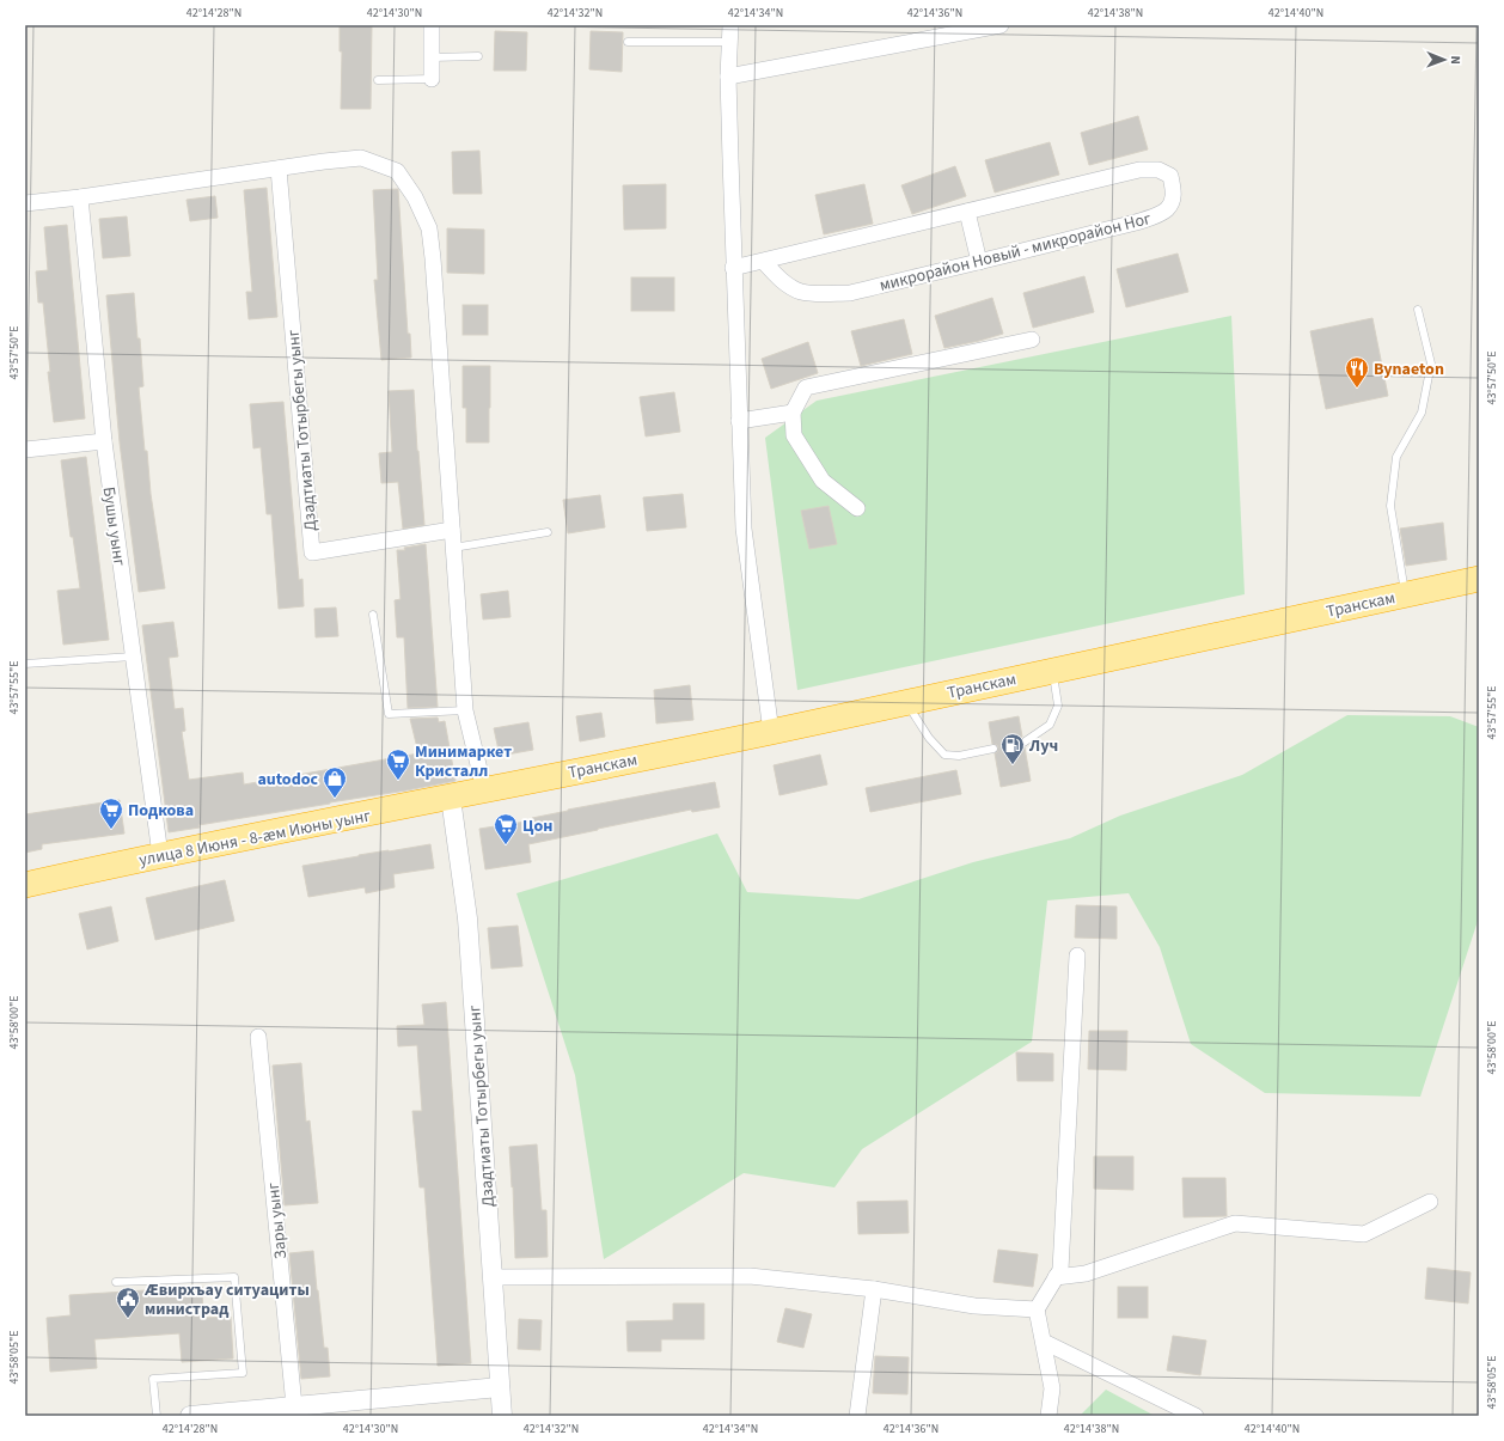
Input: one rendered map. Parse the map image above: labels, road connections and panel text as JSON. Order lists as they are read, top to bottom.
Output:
{
  "streets": {
    "highway": ["Транскам", "улица 8 Июня - 8-ӕм Июны уынг"],
    "street": [
      "микрорайон Новый - микрорайон Ног",
      "Дзадтиаты Тотырбегы уынг",
      "Бушы уынг",
      "Зары уынг"
    ]
  },
  "crossings": [
    ["Дзадтиаты Тотырбегы уынг", "улица 8 Июня - 8-ӕм Июны уынг"],
    ["Бушы уынг", "улица 8 Июня - 8-ӕм Июны уынг"],
    ["Транскам", "улица 8 Июня - 8-ӕм Июны уынг"]
  ],
  "places": {
    "restaurant": ["Bynaeton"],
    "fuel station": ["Луч"],
    "supermarket": ["Минимаркет Кристалл", "Подкова", "Цон"],
    "shop": ["autodoc"],
    "public building": ["Æвирхъау ситуациты министрад"]
  },
  "north": "right",
  "coordinates": [
    "42°14'28\"N",
    "42°14'30\"N",
    "42°14'32\"N",
    "42°14'34\"N",
    "42°14'36\"N",
    "42°14'38\"N",
    "42°14'40\"N",
    "43°57'50\"E",
    "43°57'55\"E",
    "43°58'00\"E",
    "43°58'05\"E"
  ]
}
